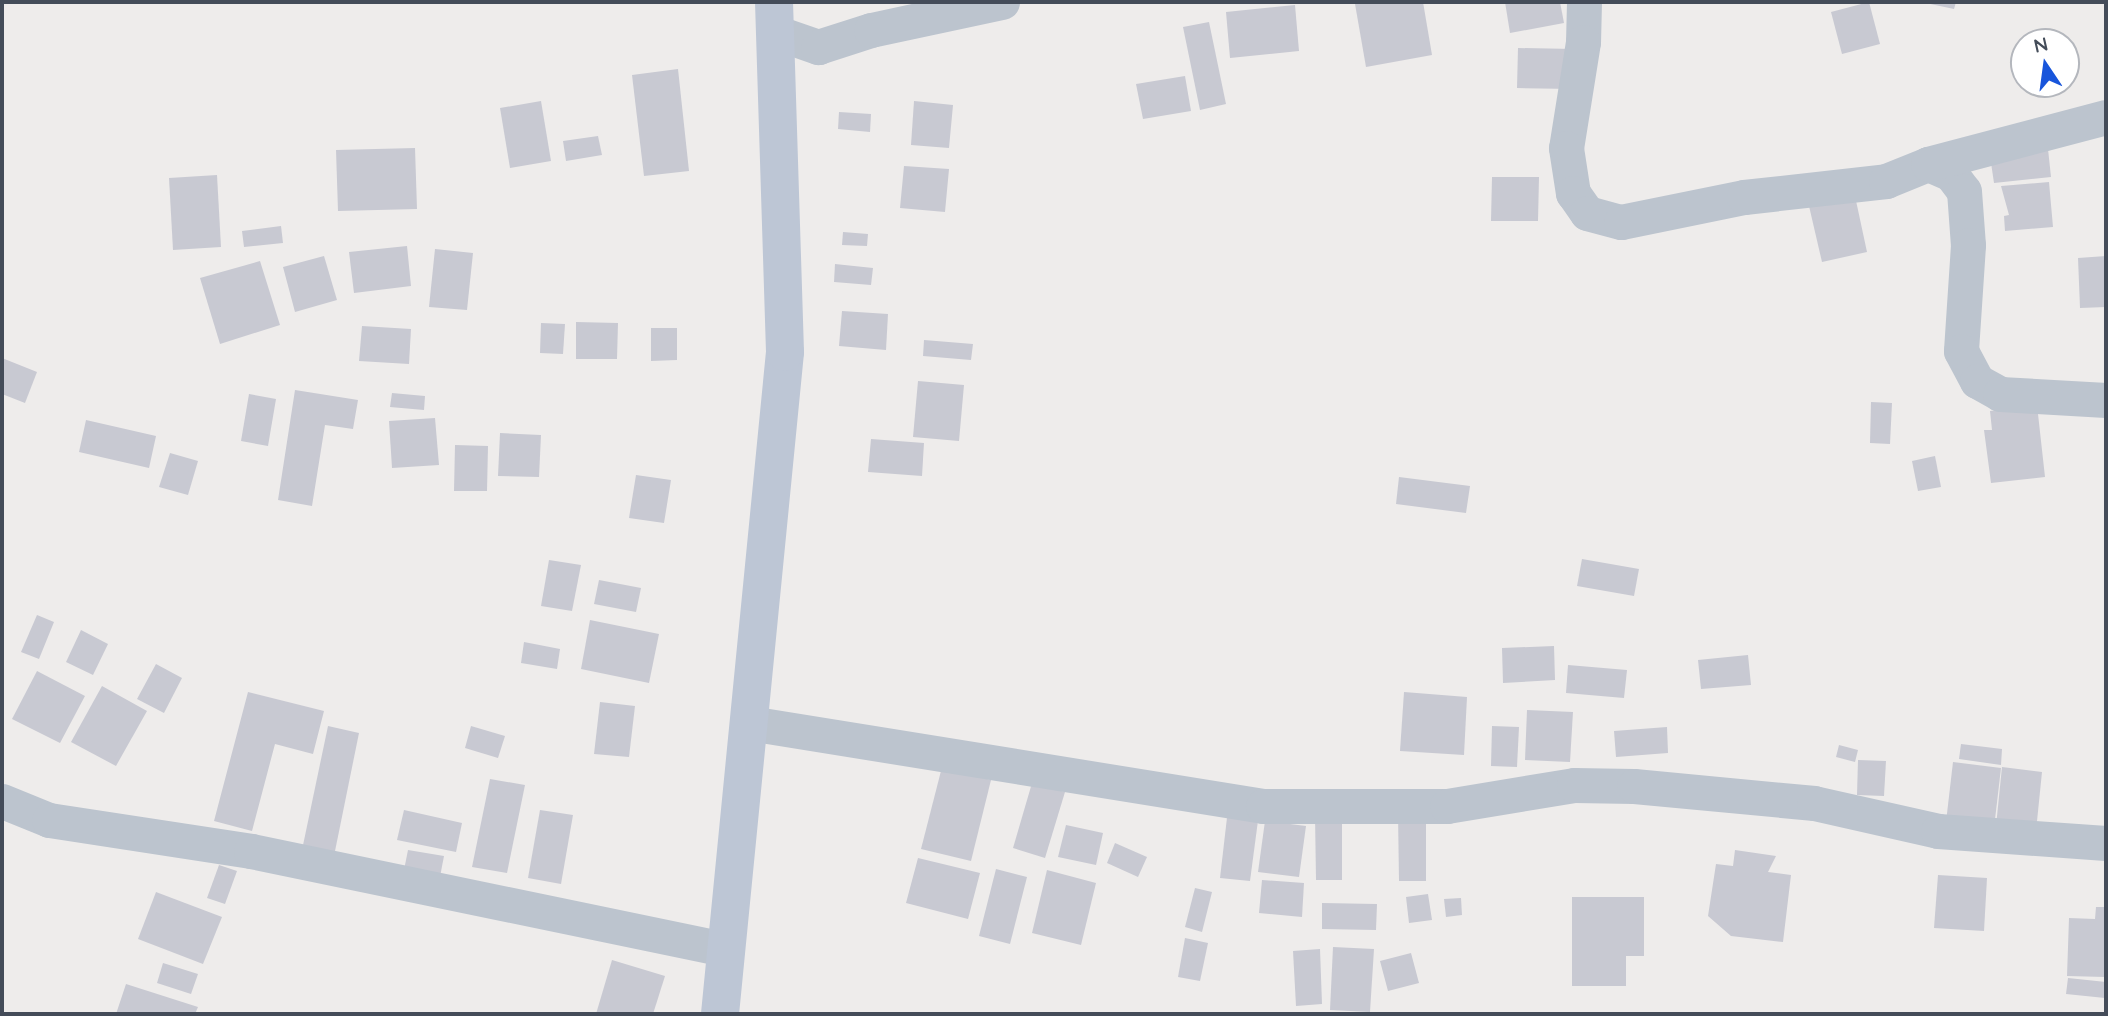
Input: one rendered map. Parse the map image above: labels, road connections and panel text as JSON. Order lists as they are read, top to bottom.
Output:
{
  "north": "top"
}
